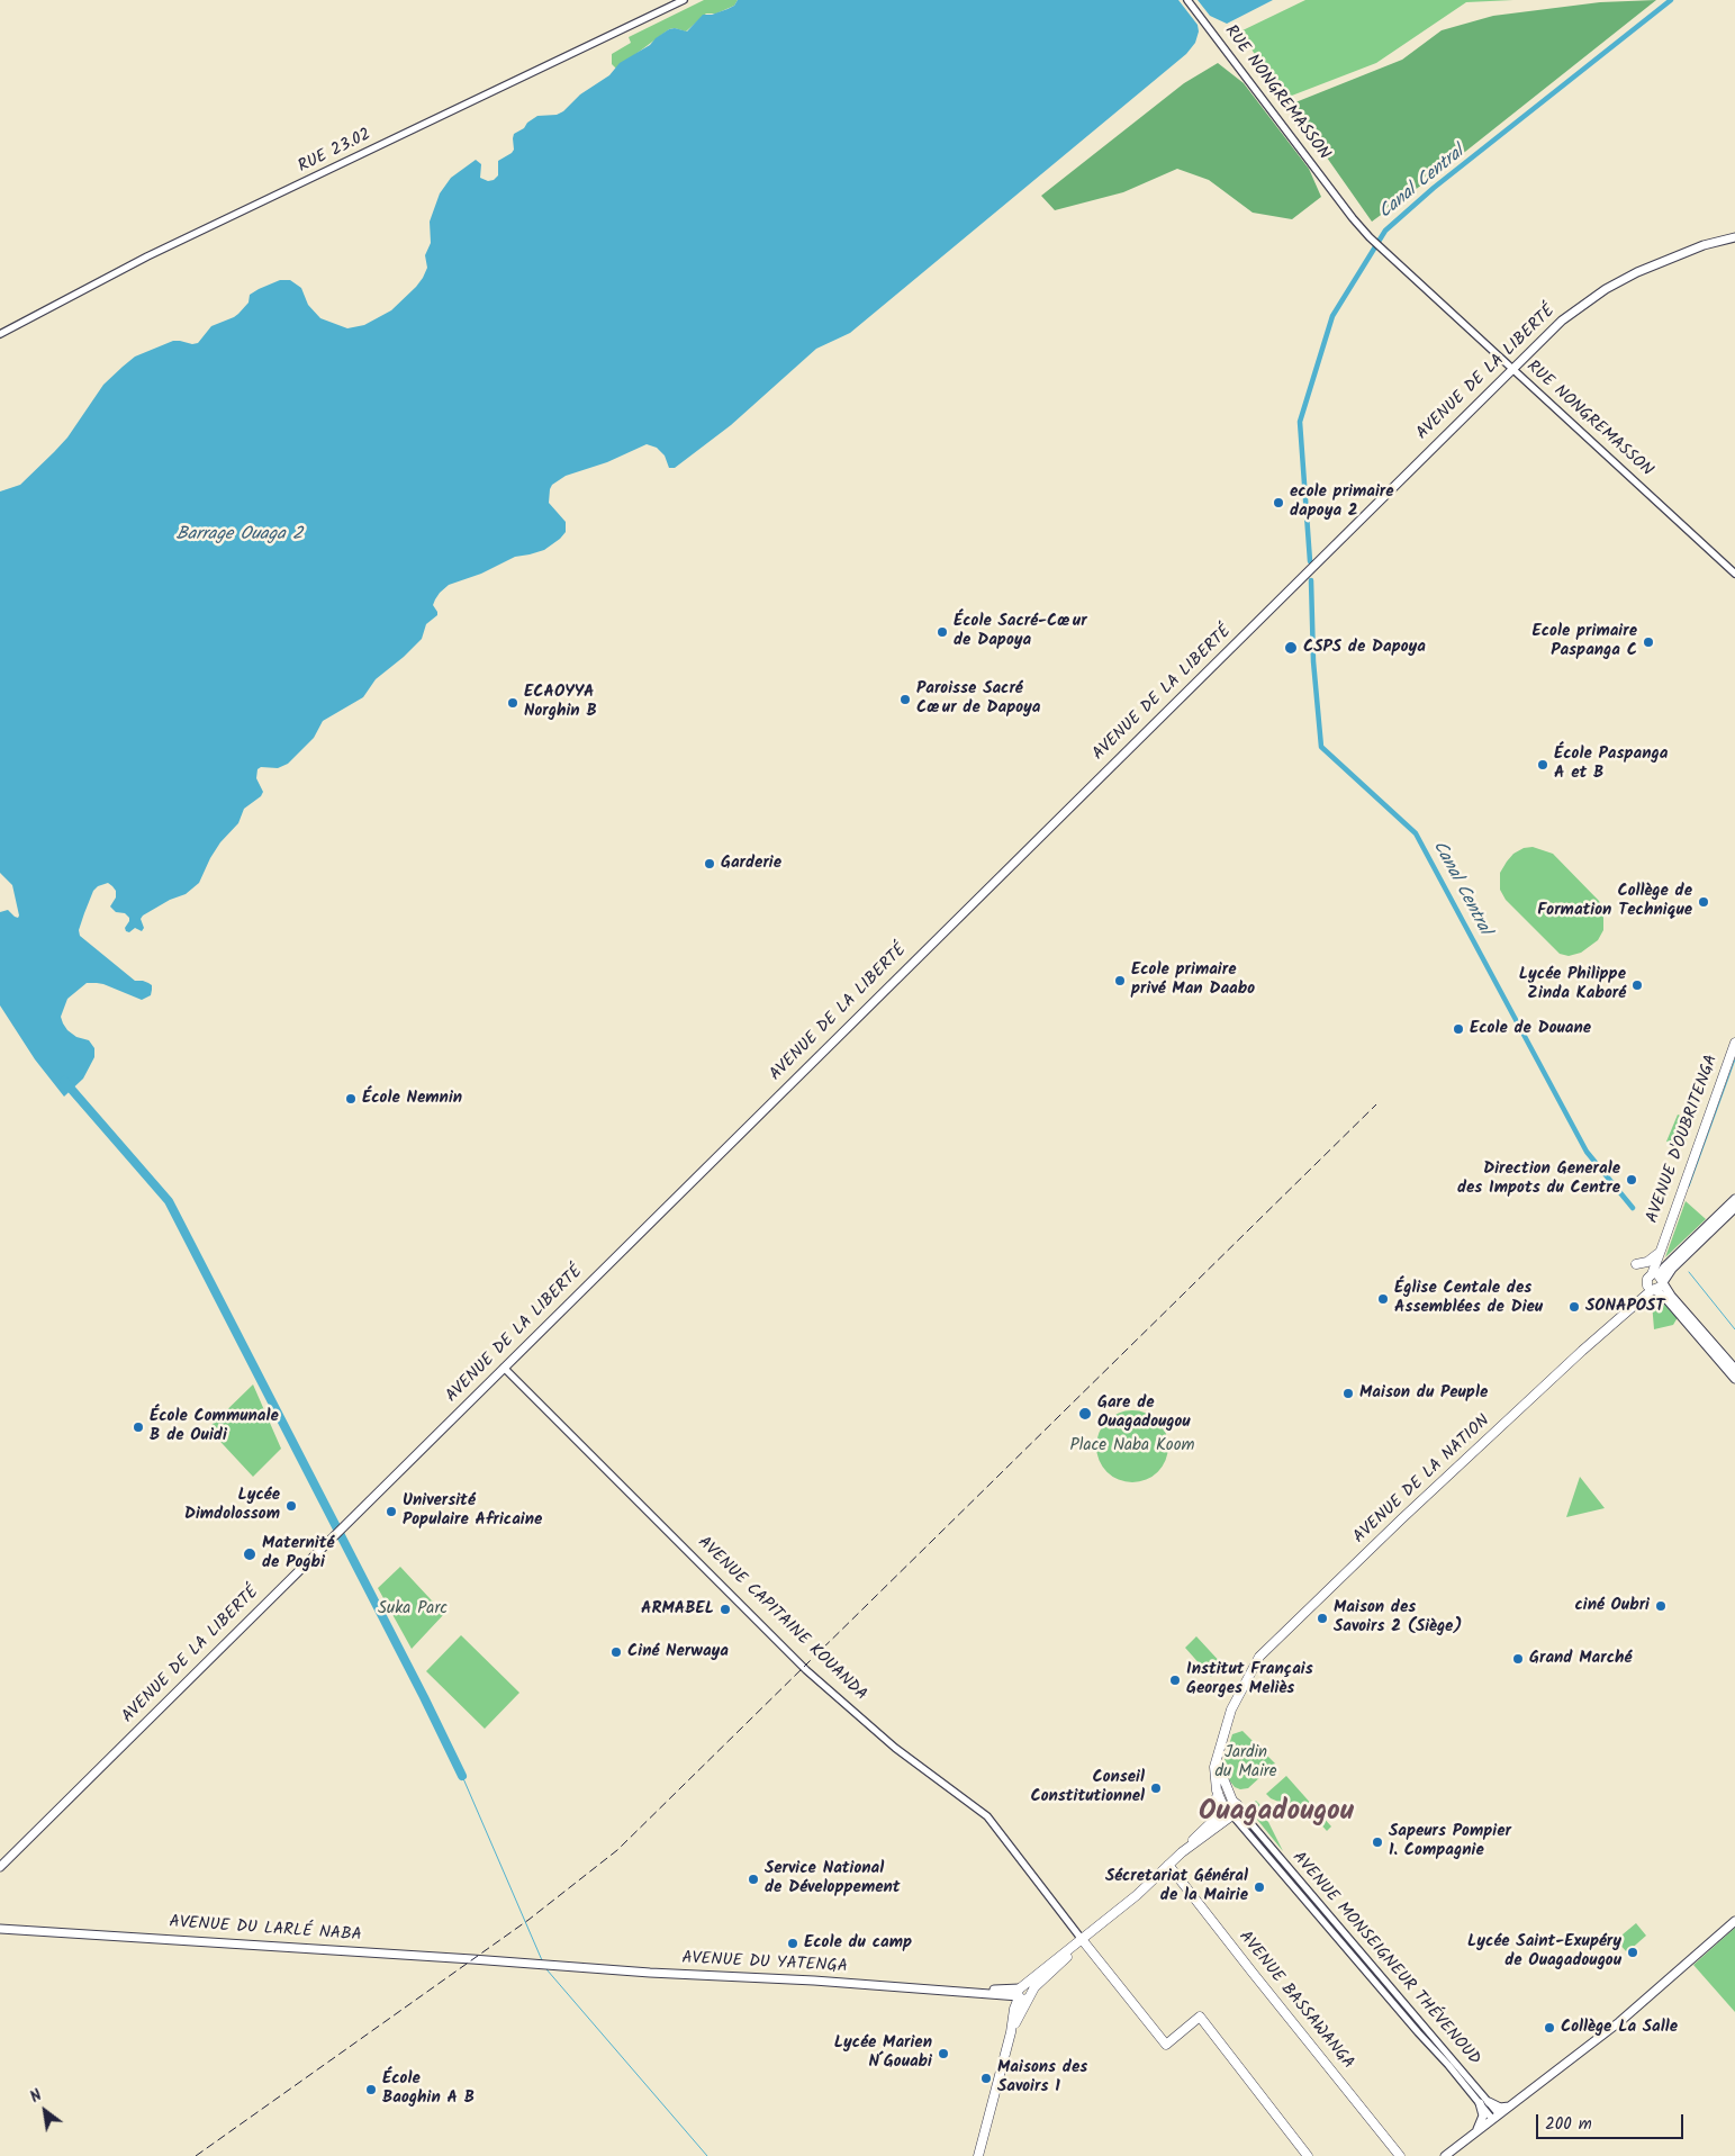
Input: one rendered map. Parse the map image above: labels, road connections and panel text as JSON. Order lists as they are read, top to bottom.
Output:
{
  "streets": {
    "highway": [
      "AVENUE D'OUBRITENGA",
      "AVENUE DE LA NATION",
      "AVENUE CAPITAINE KOUANDA",
      "AVENUE BASSAWANGA"
    ],
    "main road": ["AVENUE DE LA LIBERTÉ", "AVENUE DU LARLÉ NABA", "AVENUE DU YATENGA"],
    "street": ["RUE NONGREMASSON", "RUE 23.02", "AVENUE MONSEIGNEUR THÉVENOUD"]
  },
  "crossings": [
    ["RUE NONGREMASSON", "AVENUE DE LA LIBERTÉ"],
    ["AVENUE DE LA LIBERTÉ", "AVENUE CAPITAINE KOUANDA"],
    ["AVENUE D'OUBRITENGA", "AVENUE DE LA NATION"],
    ["AVENUE DU LARLÉ NABA", "AVENUE DU YATENGA"]
  ],
  "districts": ["Ouagadougou"],
  "water": ["Canal Central", "Barrage Ouaga 2"],
  "parks": ["Place Naba Koom", "Suka Parc", "Jardin du Maire"],
  "places": [
    "ecole primaire dapoya 2",
    "École Sacré-Cœur de Dapoya",
    "Ecole primaire Paspanga C",
    "CSPS de Dapoya",
    "Paroisse Sacré Cœur de Dapoya",
    "ECAOYYA Norghin B",
    "École Paspanga A et B",
    "Garderie",
    "Collège de Formation Technique",
    "Ecole primaire privé Man Daabo",
    "Lycée Philippe Zinda Kaboré",
    "Ecole de Douane",
    "École Nemnin",
    "Direction Generale des Impots du Centre",
    "Église Centale des Assemblées de Dieu",
    "SONAPOST",
    "Maison du Peuple",
    "Gare de Ouagadougou",
    "École Communale B de Ouidi",
    "Lycée Dimdolossom",
    "Université Populaire Africaine",
    "Maternité de Pogbi",
    "ciné Oubri",
    "ARMABEL",
    "Maison des Savoirs 2 (Siège)",
    "Ciné Nerwaya",
    "Grand Marché",
    "Institut Français Georges Meliès",
    "Conseil Constitutionnel",
    "Sapeurs Pompier 1. Compagnie",
    "Service National de Développement",
    "Sécretariat Général de la Mairie",
    "Ecole du camp",
    "Lycée Saint-Exupéry de Ouagadougou",
    "Collège La Salle",
    "Lycée Marien N´Gouabi",
    "Maisons des Savoirs 1",
    "École Baoghin A B"
  ],
  "scale_bar": "200 m",
  "north": "top left"
}
